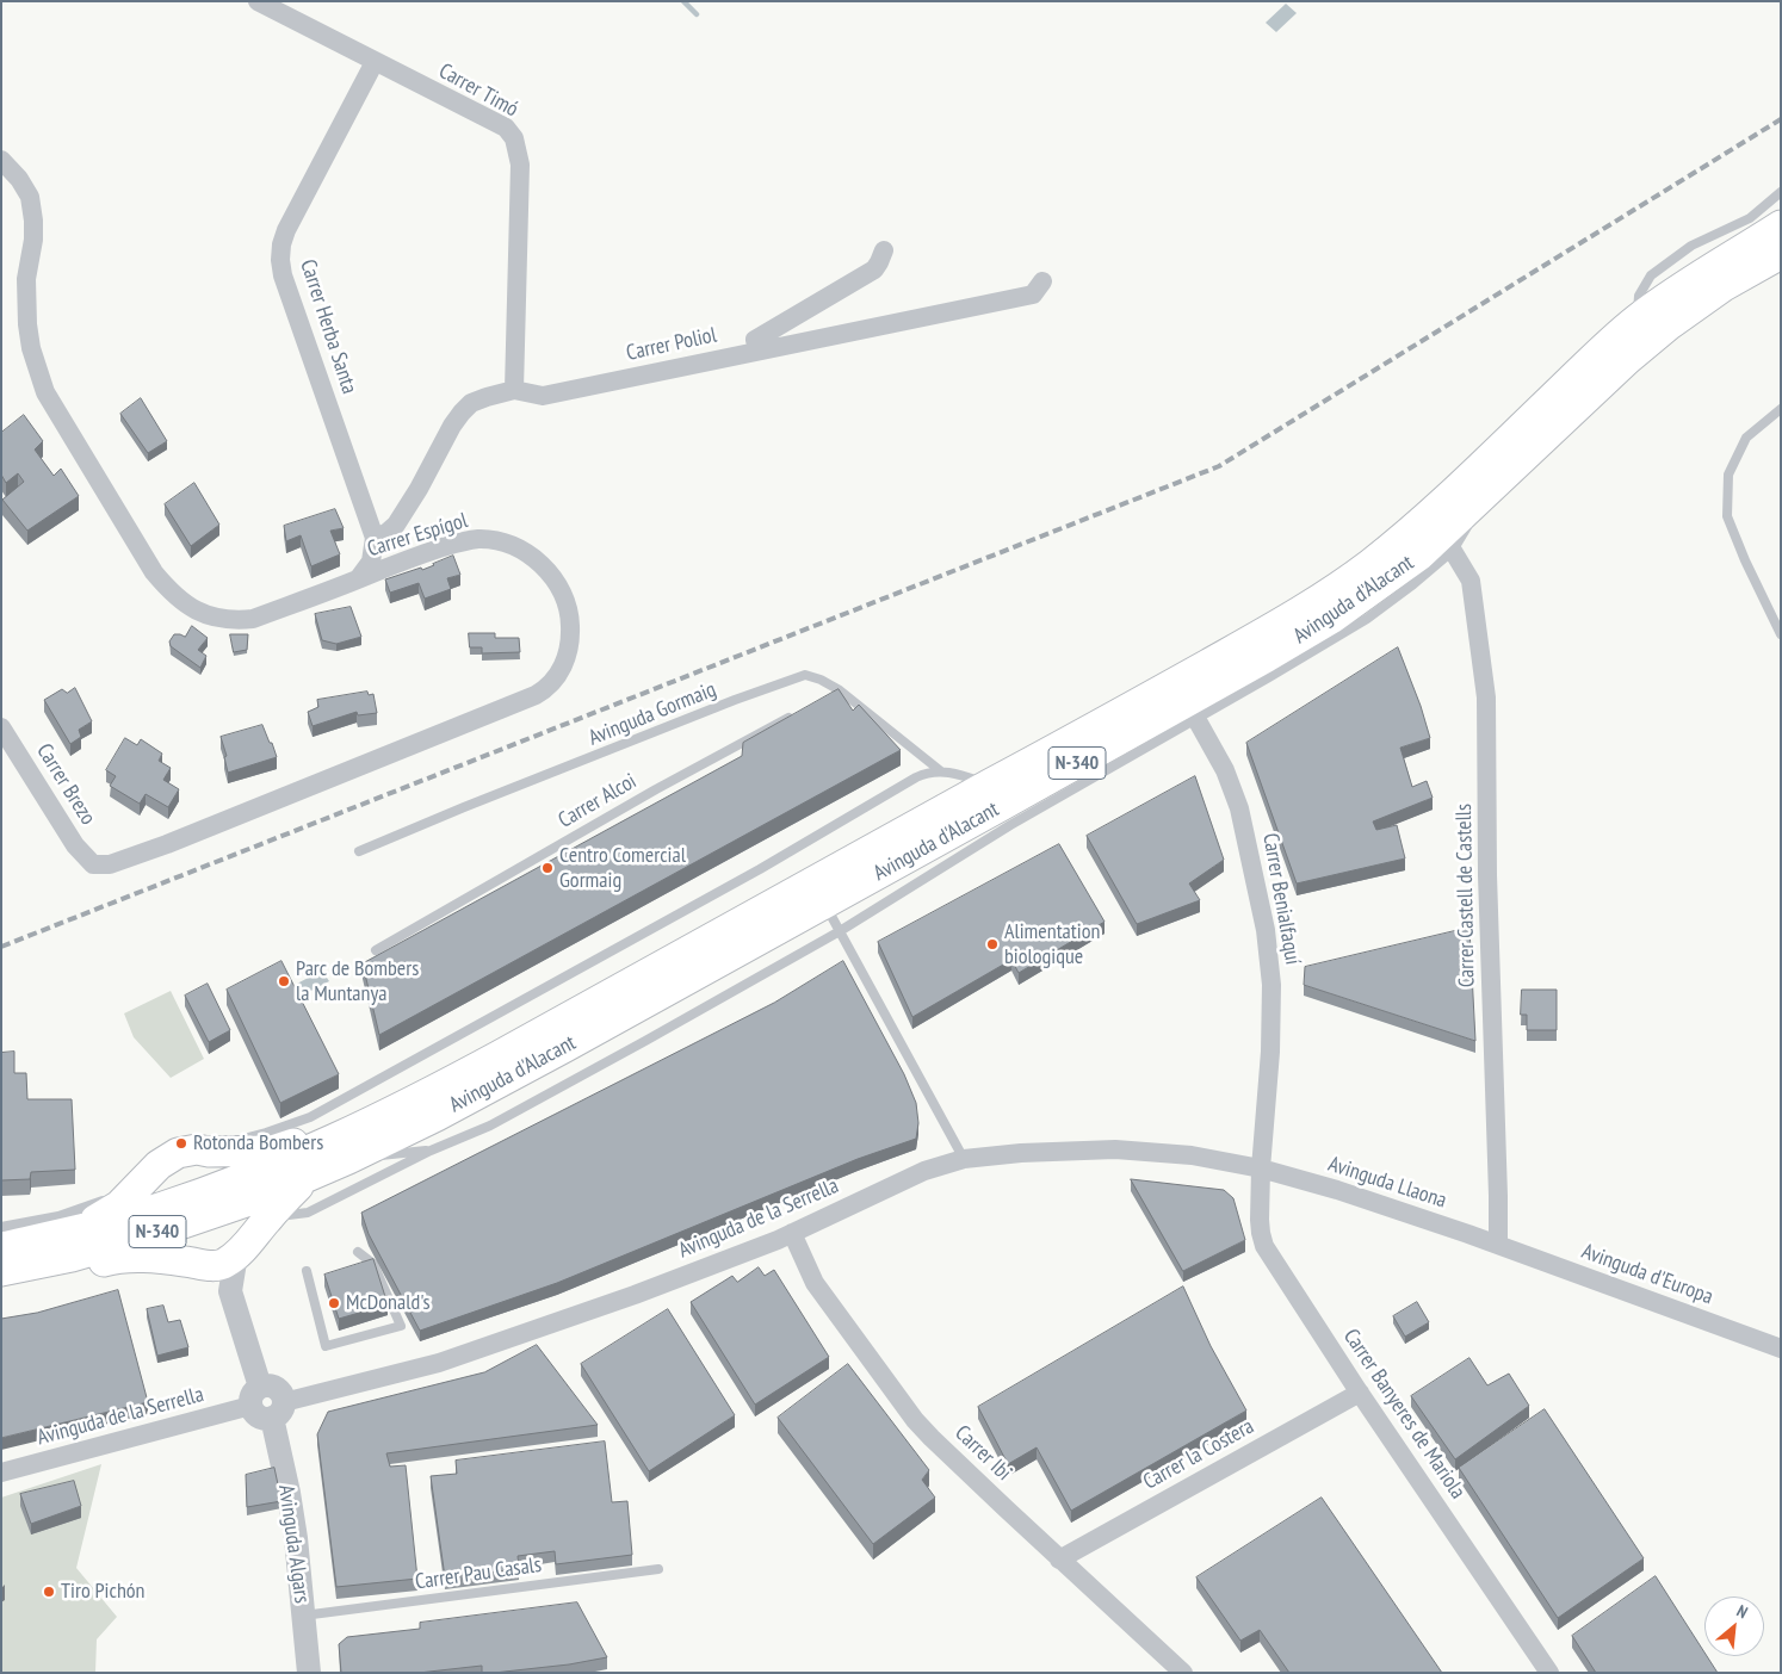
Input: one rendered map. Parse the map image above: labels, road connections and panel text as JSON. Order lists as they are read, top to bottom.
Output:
{
  "streets": {
    "main road": ["Avinguda d'Alacant", "N-340"],
    "street": [
      "Carrer Timó",
      "Carrer Herba Santa",
      "Carrer Poliol",
      "Carrer Espígol",
      "Carrer Brezo",
      "Carrer Castell de Castells",
      "Carrer Benialfaquí",
      "Avinguda Llaona",
      "Avinguda de la Serrella",
      "Avinguda d'Europa",
      "Carrer Banyeres de Mariola",
      "Carrer Ibi",
      "Carrer la Costera",
      "Avinguda Algars"
    ],
    "lane": ["Avinguda Gormaig", "Carrer Alcoi", "Carrer Pau Casals"]
  },
  "crossings": [
    ["Carrer Timó", "Carrer Herba Santa"],
    ["Carrer Timó", "Carrer Poliol"],
    ["Carrer Herba Santa", "Carrer Poliol"],
    ["Carrer Espígol", "Carrer Brezo"],
    ["Carrer Castell de Castells", "Avinguda Llaona"],
    ["Carrer Castell de Castells", "Avinguda d'Europa"],
    ["Carrer Benialfaquí", "Avinguda Llaona"],
    ["Carrer Benialfaquí", "Avinguda de la Serrella"],
    ["Carrer Benialfaquí", "Carrer Banyeres de Mariola"],
    ["Avinguda Llaona", "Avinguda de la Serrella"],
    ["Avinguda Llaona", "Avinguda d'Europa"],
    ["Avinguda Llaona", "Carrer Banyeres de Mariola"],
    ["Avinguda de la Serrella", "Carrer Banyeres de Mariola"],
    ["Avinguda de la Serrella", "Carrer Ibi"],
    ["Avinguda de la Serrella", "Avinguda Algars"],
    ["Carrer Banyeres de Mariola", "Carrer la Costera"],
    ["Carrer Ibi", "Carrer la Costera"],
    ["Avinguda Algars", "Carrer Pau Casals"]
  ],
  "places": [
    "Centro Comercial Gormaig",
    "Alimentation biologique",
    "Parc de Bombers la Muntanya",
    "Rotonda Bombers",
    "McDonald's",
    "Tiro Pichón"
  ],
  "north": "top right"
}
